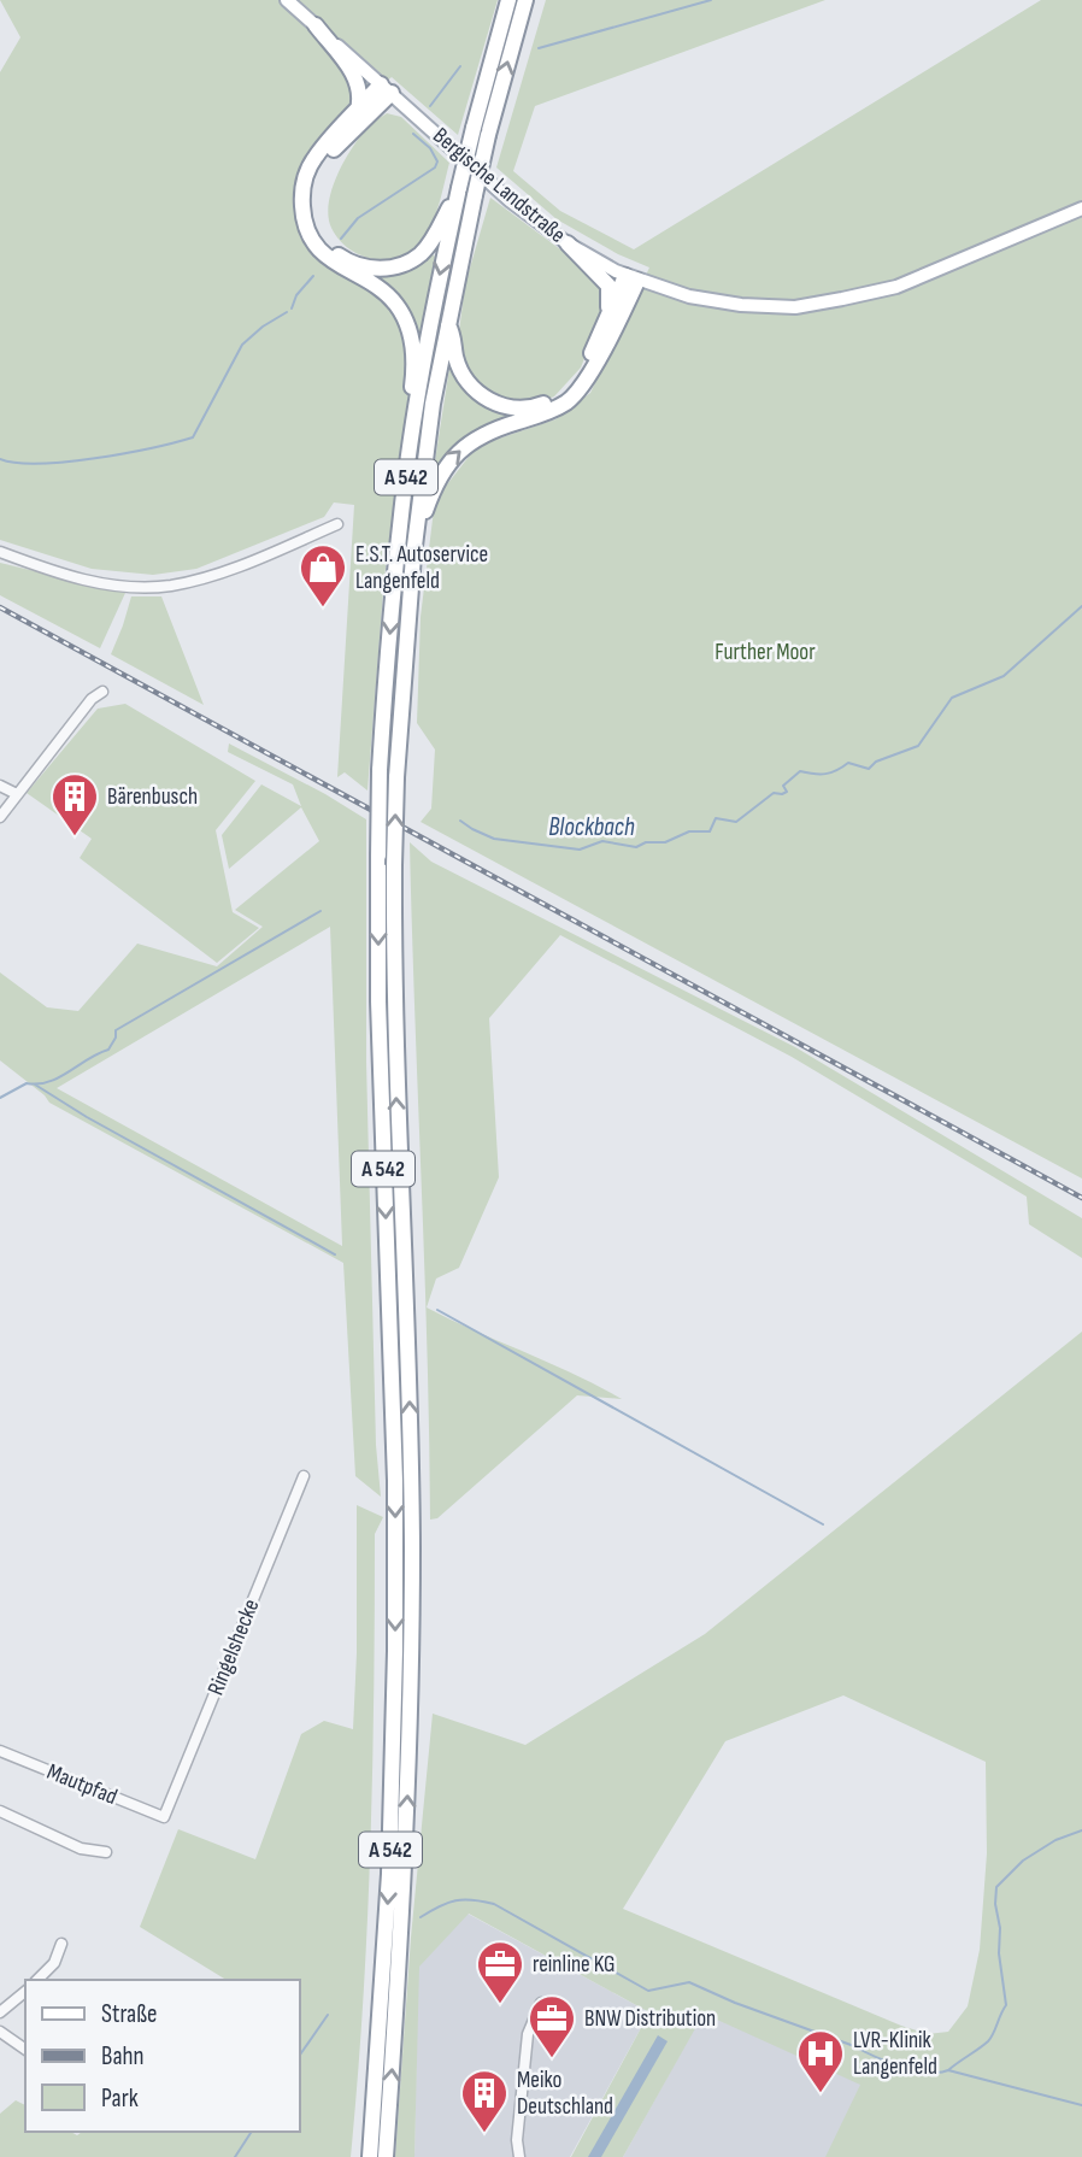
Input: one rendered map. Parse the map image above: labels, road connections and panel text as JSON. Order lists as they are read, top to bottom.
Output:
{
  "streets": {
    "highway": ["A 542"],
    "main road": ["Bergische Landstraße"],
    "street": ["Ringelshecke", "Mautpfad"]
  },
  "crossings": [
    ["Ringelshecke", "Mautpfad"]
  ],
  "water": ["Blockbach"],
  "parks": ["Further Moor"],
  "places": {
    "shop": ["E.S.T. Autoservice Langenfeld"],
    "building": ["Bärenbusch", "Meiko Deutschland"],
    "office": ["reinline KG", "BNW Distribution"],
    "hospital": ["LVR-Klinik Langenfeld"]
  },
  "legend": ["Straße", "Bahn", "Park"]
}
